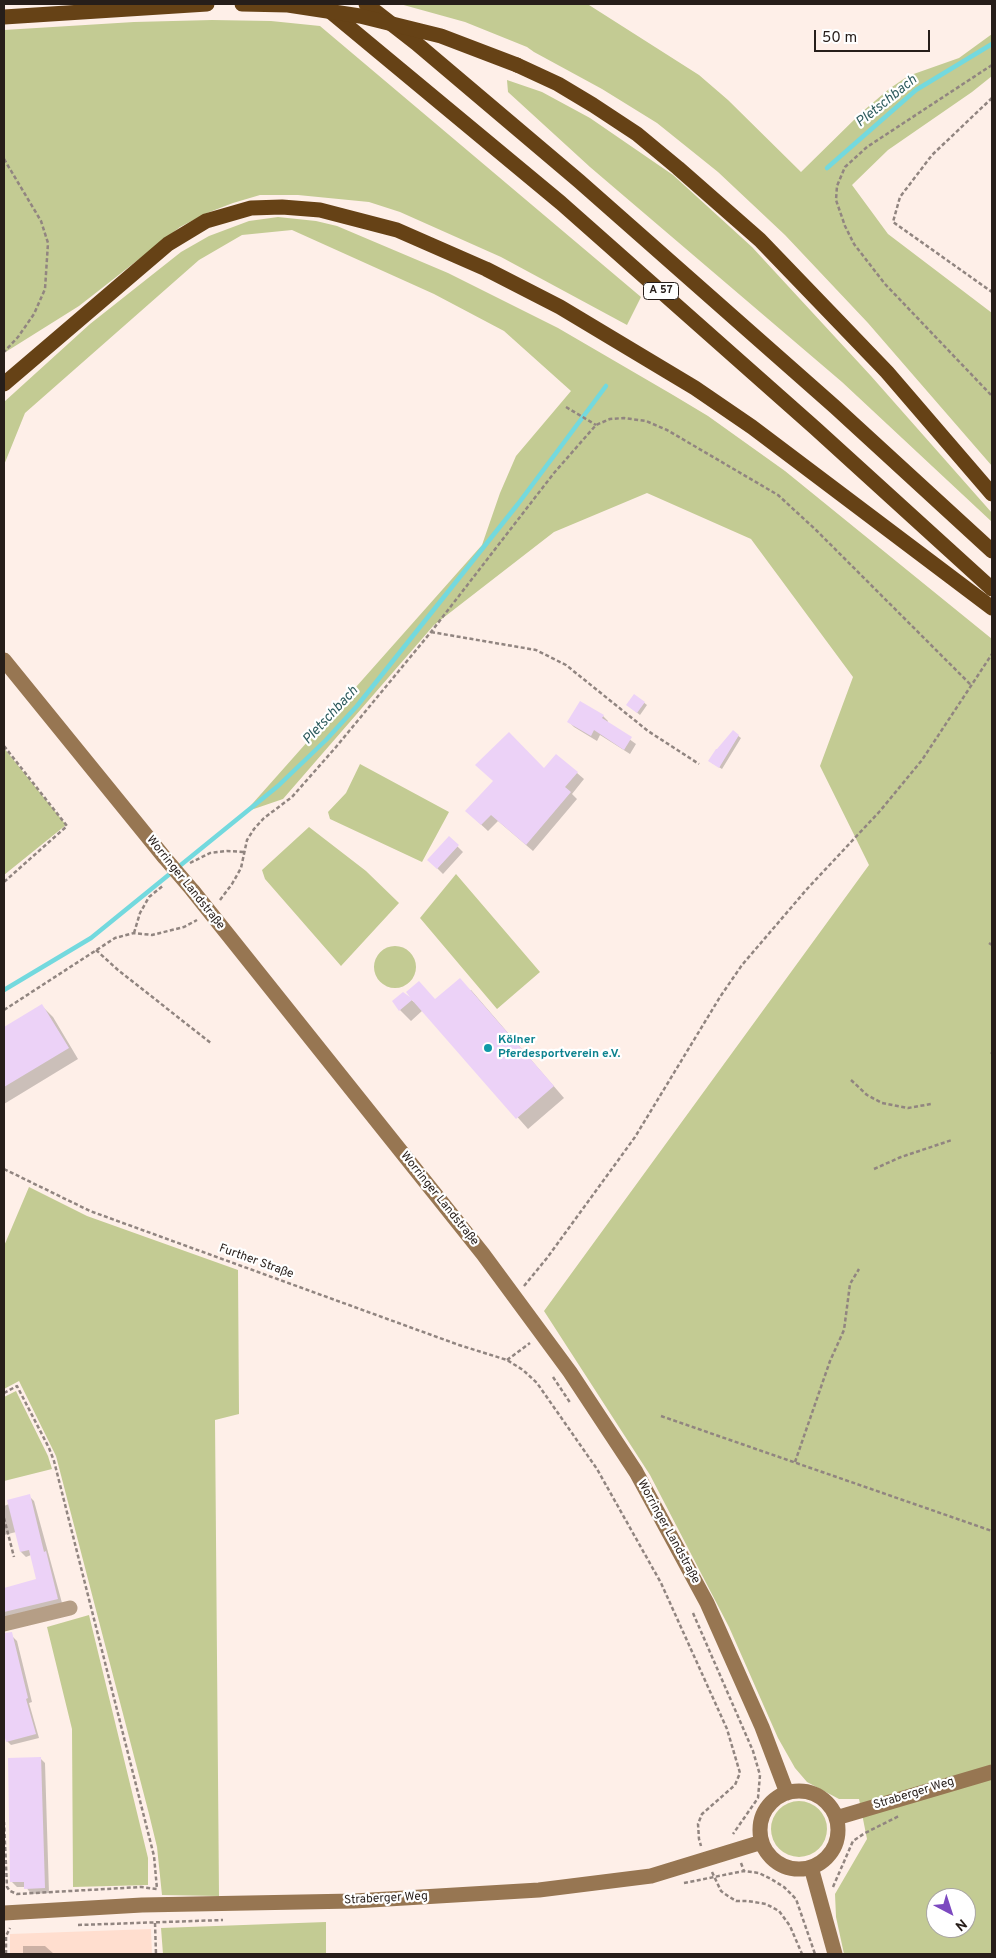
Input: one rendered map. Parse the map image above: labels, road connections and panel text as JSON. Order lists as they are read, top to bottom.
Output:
{
  "streets": {
    "highway": ["A 57"],
    "main road": ["Worringer Landstraße", "Straberger Weg"],
    "path": ["Further Straße"]
  },
  "crossings": [
    ["Worringer Landstraße", "Straberger Weg"],
    ["Further Straße", "Straberger Weg"]
  ],
  "water": ["Pletschbach"],
  "places": ["Kölner Pferdesportverein e.V."],
  "scale_bar": "50 m",
  "north": "bottom right"
}
